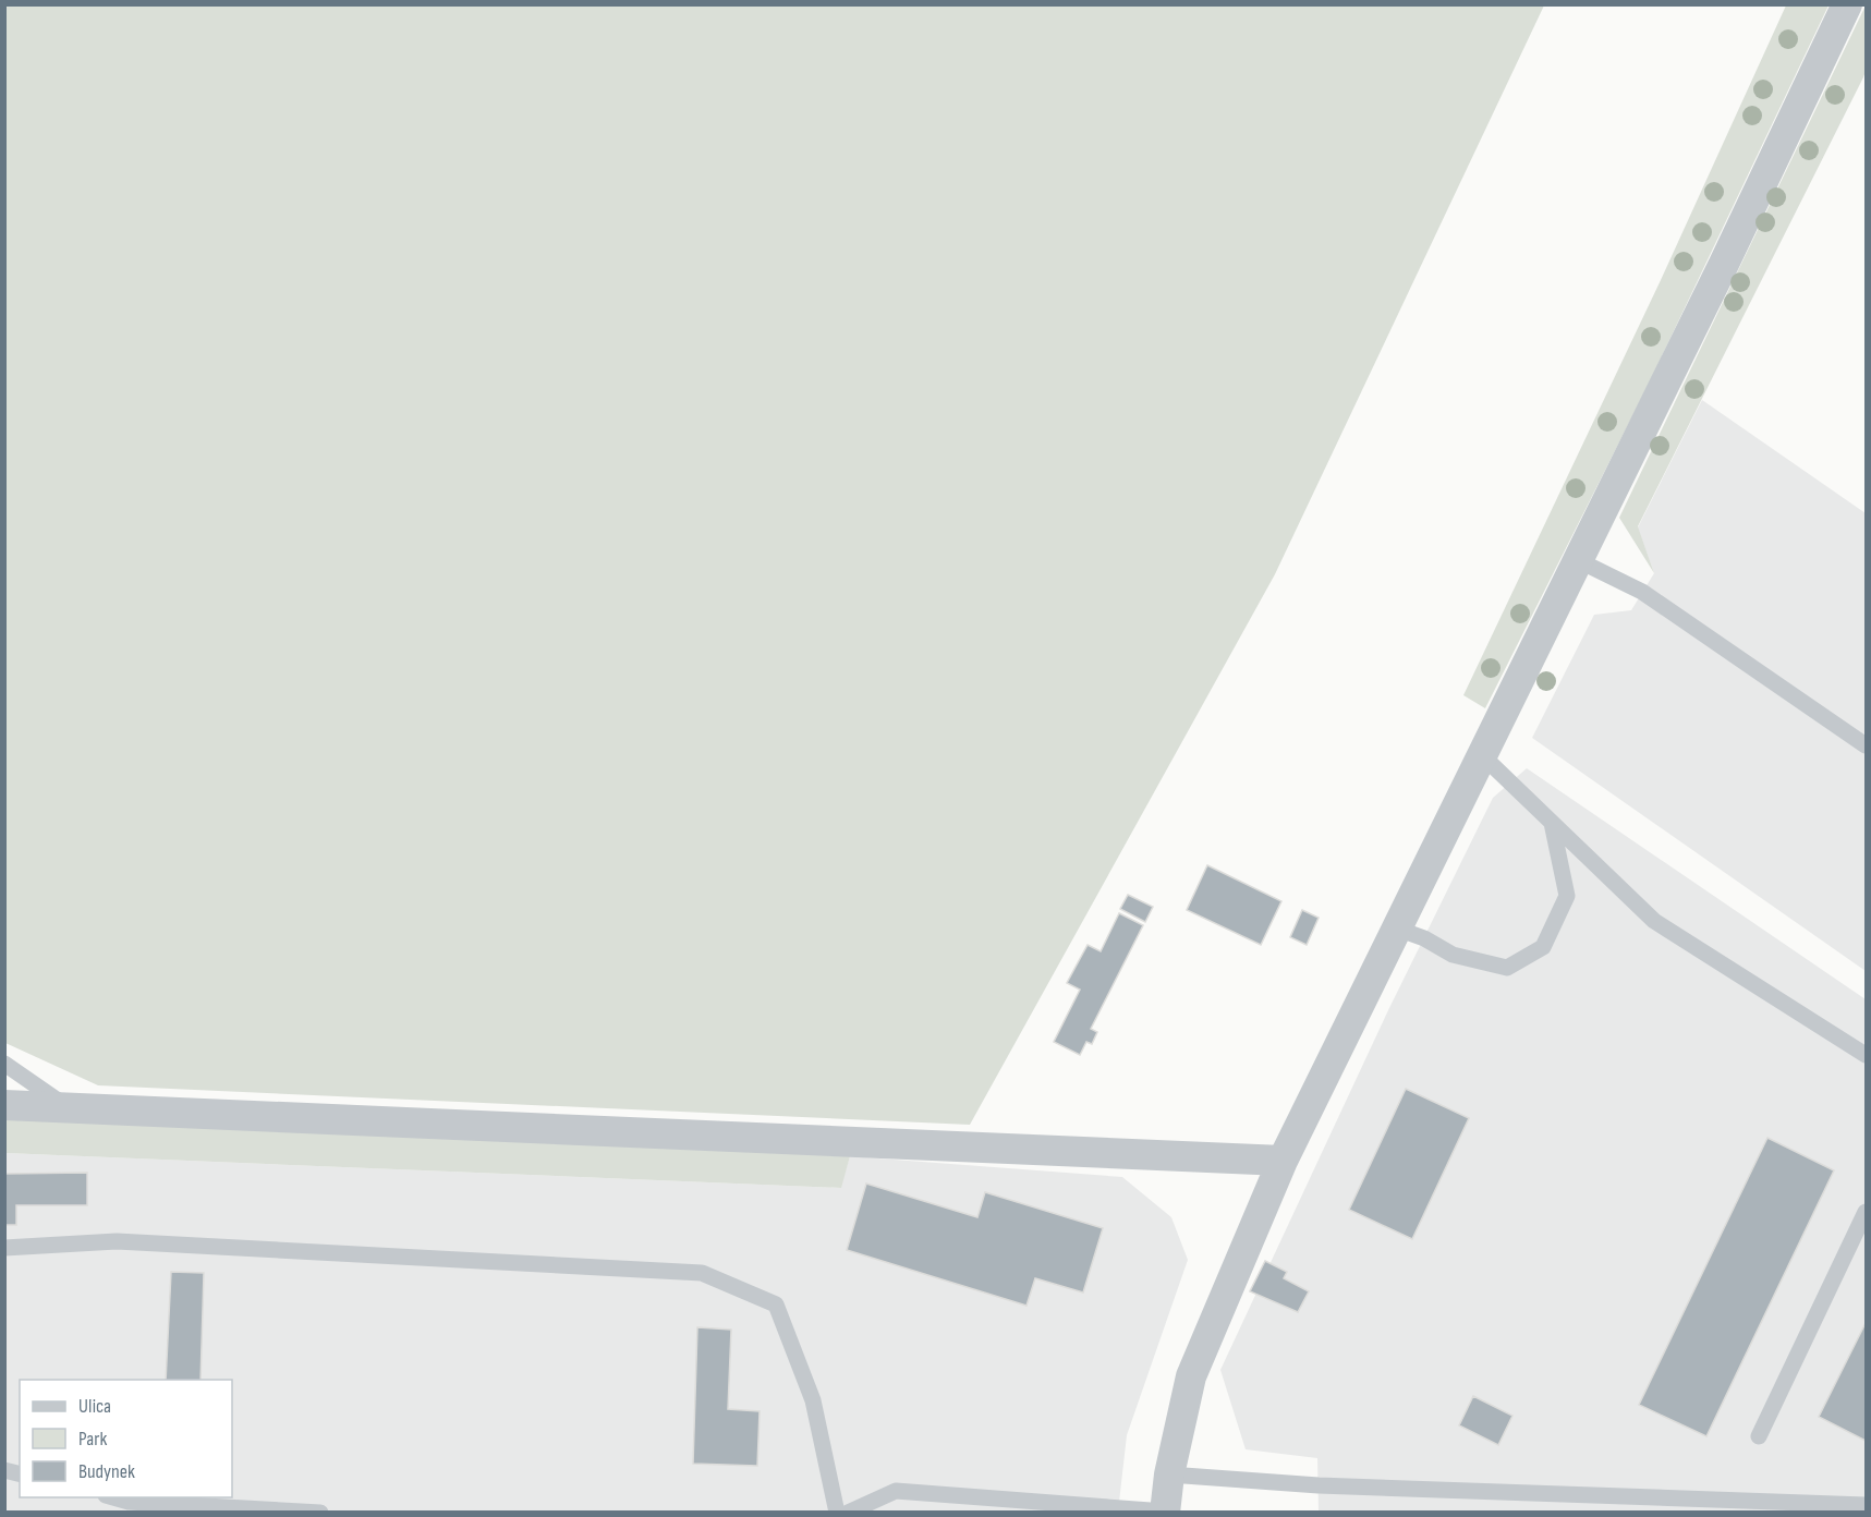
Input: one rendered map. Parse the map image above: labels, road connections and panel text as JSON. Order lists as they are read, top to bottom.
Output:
{
  "legend": ["Ulica", "Park", "Budynek"]
}
